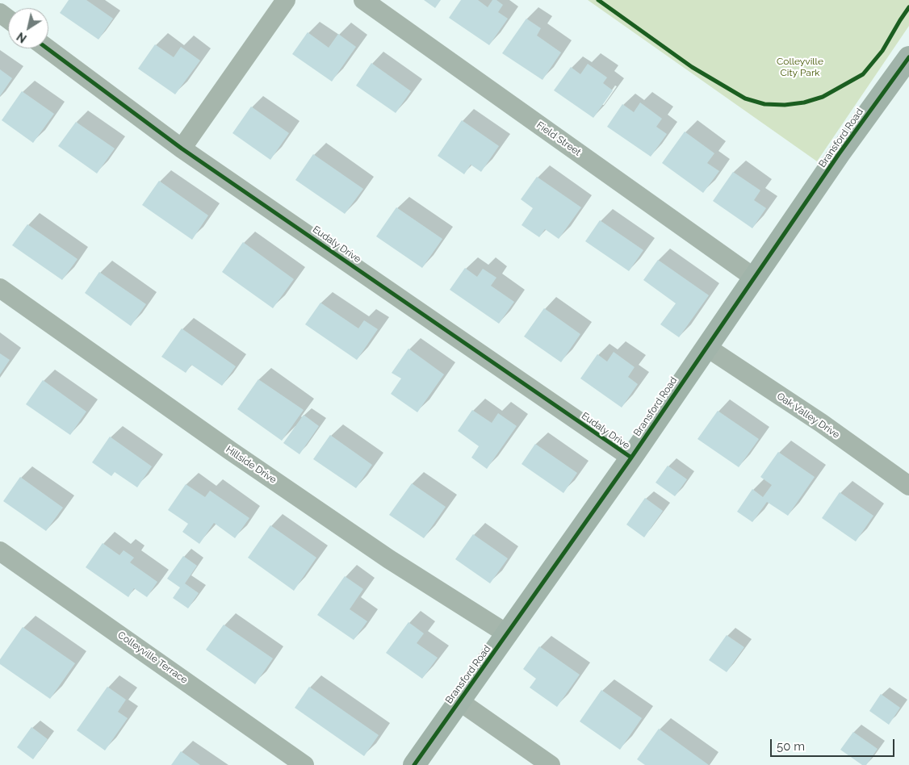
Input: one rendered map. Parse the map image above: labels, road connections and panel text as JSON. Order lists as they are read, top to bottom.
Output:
{
  "streets": {
    "street": [
      "Bransford Road",
      "Field Street",
      "Eudaly Drive",
      "Oak Valley Drive",
      "Hillside Drive",
      "Colleyville Terrace"
    ]
  },
  "crossings": [
    ["Bransford Road", "Field Street"],
    ["Bransford Road", "Eudaly Drive"],
    ["Bransford Road", "Oak Valley Drive"],
    ["Bransford Road", "Hillside Drive"]
  ],
  "parks": ["Colleyville City Park"],
  "scale_bar": "50 m",
  "north": "bottom left"
}
